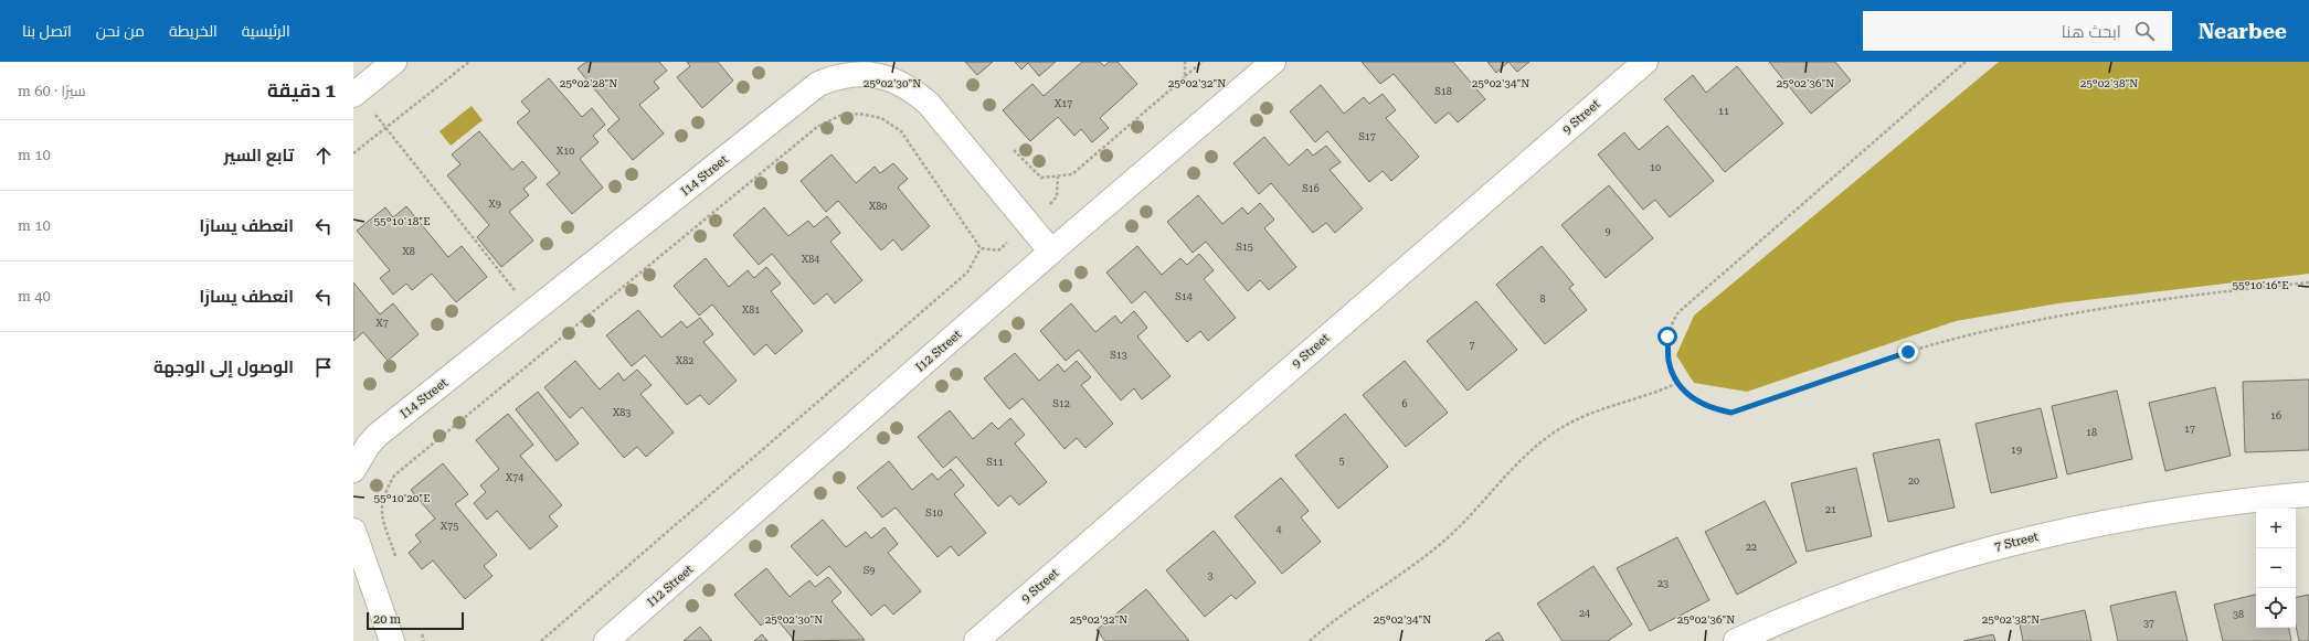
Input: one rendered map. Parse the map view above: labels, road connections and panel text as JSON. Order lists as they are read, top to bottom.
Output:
{
  "streets": {
    "street": [
      "9 Street",
      "I14 Street",
      "I12 Street",
      "7 Street"
    ]
  },
  "crossings": [
    ["I14 Street", "I12 Street"]
  ],
  "house_numbers": [
    "S18",
    "X17",
    "11",
    "S17",
    "X10",
    "10",
    "S16",
    "X9",
    "X80",
    "9",
    "S15",
    "X8",
    "X84",
    "S14",
    "8",
    "X81",
    "X7",
    "7",
    "S13",
    "X82",
    "S12",
    "6",
    "X83",
    "16",
    "17",
    "18",
    "19",
    "5",
    "S11",
    "X74",
    "20",
    "21",
    "S10",
    "X75",
    "4",
    "22",
    "S9",
    "3",
    "23",
    "24",
    "38",
    "37"
  ],
  "scale_bar": "20 m",
  "page": {
    "header": "Nearbee",
    "search": "ابحث هنا",
    "nav": [
      "الرئيسية",
      "الخريطة",
      "من نحن",
      "اتصل بنا"
    ],
    "heading": ["1 دقيقة", "سيرًا · 60 m"],
    "list": [
      ["تابع السير", "10 m"],
      ["انعطف يسارًا", "10 m"],
      ["انعطف يسارًا", "40 m"],
      "الوصول إلى الوجهة"
    ],
    "map_buttons": ["+", "−"],
    "scale": "20 m"
  },
  "coordinates": [
    "25°02'28\"N",
    "25°02'30\"N",
    "25°02'32\"N",
    "25°02'34\"N",
    "25°02'36\"N",
    "25°02'38\"N",
    "55°10'18\"E",
    "55°10'16\"E",
    "55°10'20\"E"
  ]
}
